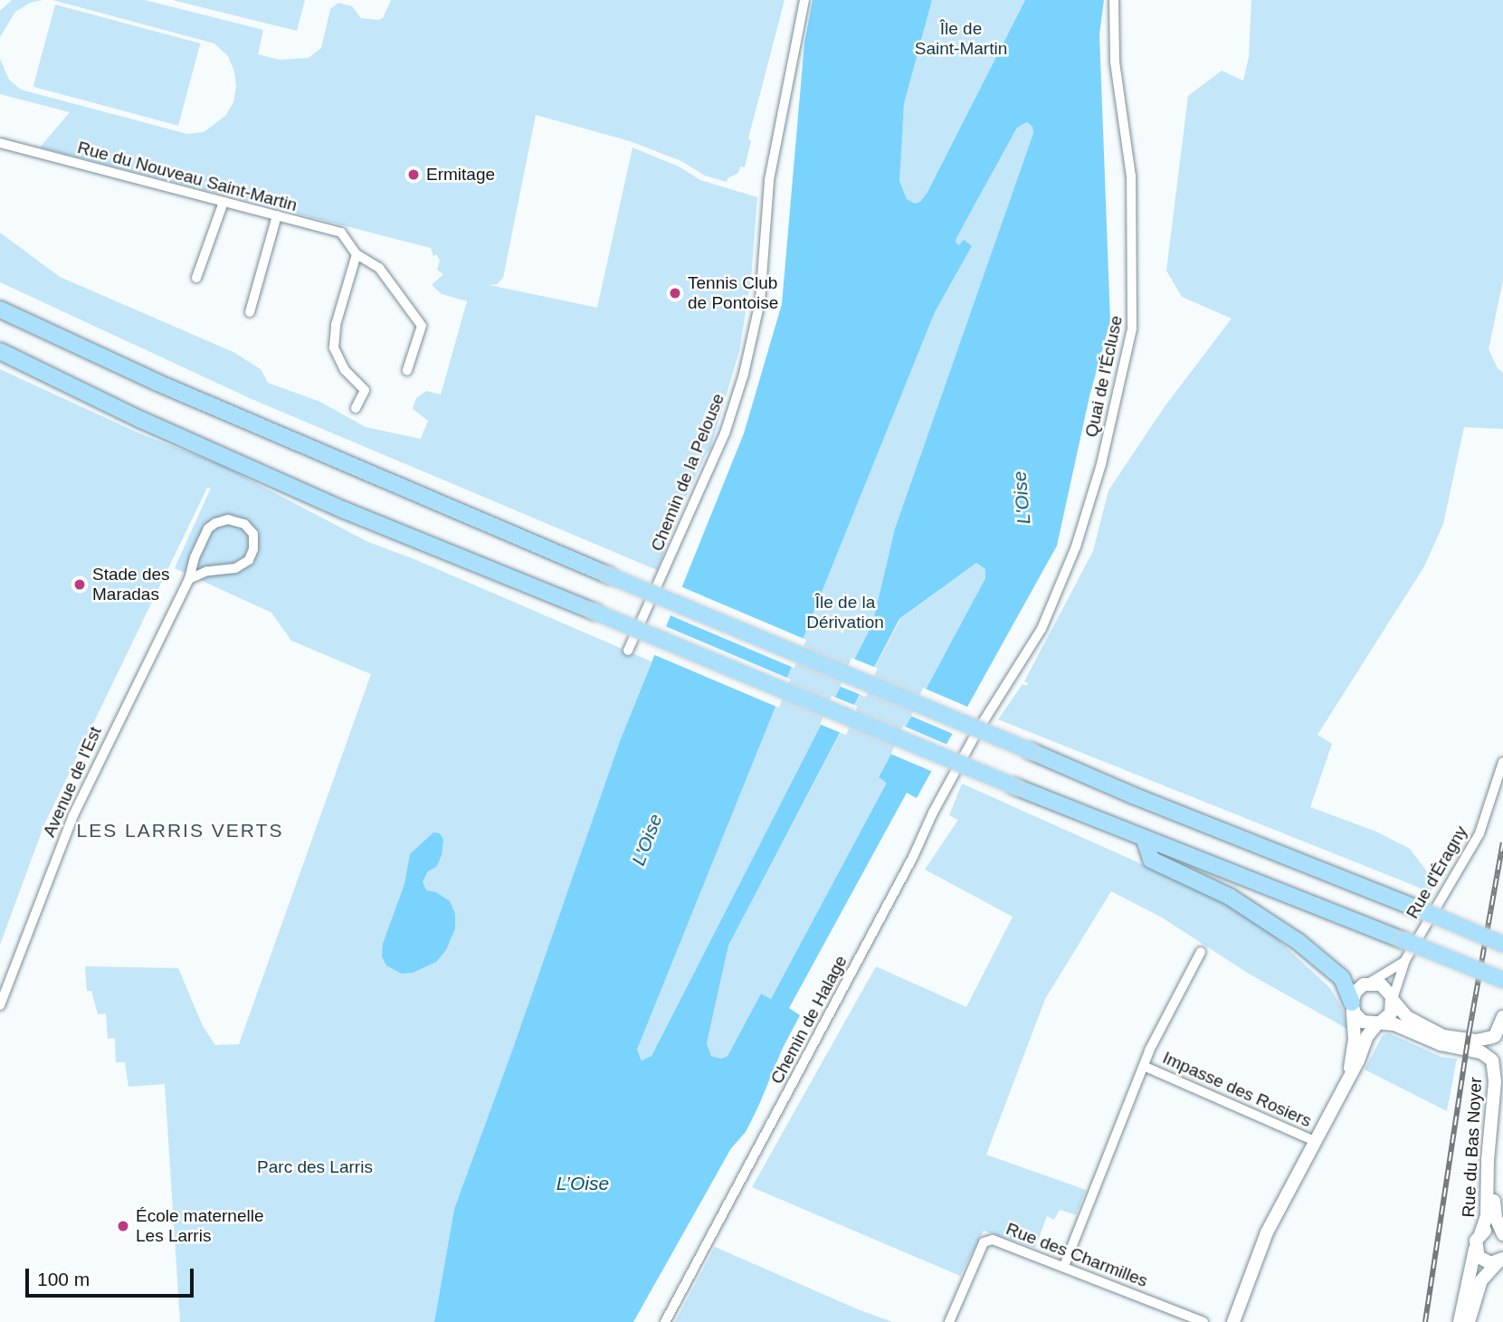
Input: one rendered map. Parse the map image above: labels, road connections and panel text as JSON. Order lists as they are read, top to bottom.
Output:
{
  "streets": {
    "main road": ["Rue du Bas Noyer"],
    "street": [
      "Rue du Nouveau Saint-Martin",
      "Quai de l'Écluse",
      "Chemin de la Pelouse",
      "Avenue de l'Est",
      "Rue d'Éragny",
      "Chemin de Halage",
      "Impasse des Rosiers",
      "Rue des Charmilles"
    ]
  },
  "crossings": [
    ["Quai de l'Écluse", "Chemin de Halage"],
    ["Impasse des Rosiers", "Rue des Charmilles"]
  ],
  "districts": ["LES LARRIS VERTS"],
  "water": ["L'Oise", "L’Oise"],
  "parks": ["Île de Saint-Martin", "Île de la Dérivation", "Parc des Larris"],
  "places": [
    "Ermitage",
    "Tennis Club de Pontoise",
    "Stade des Maradas",
    "École maternelle Les Larris"
  ],
  "scale_bar": "100 m"
}
